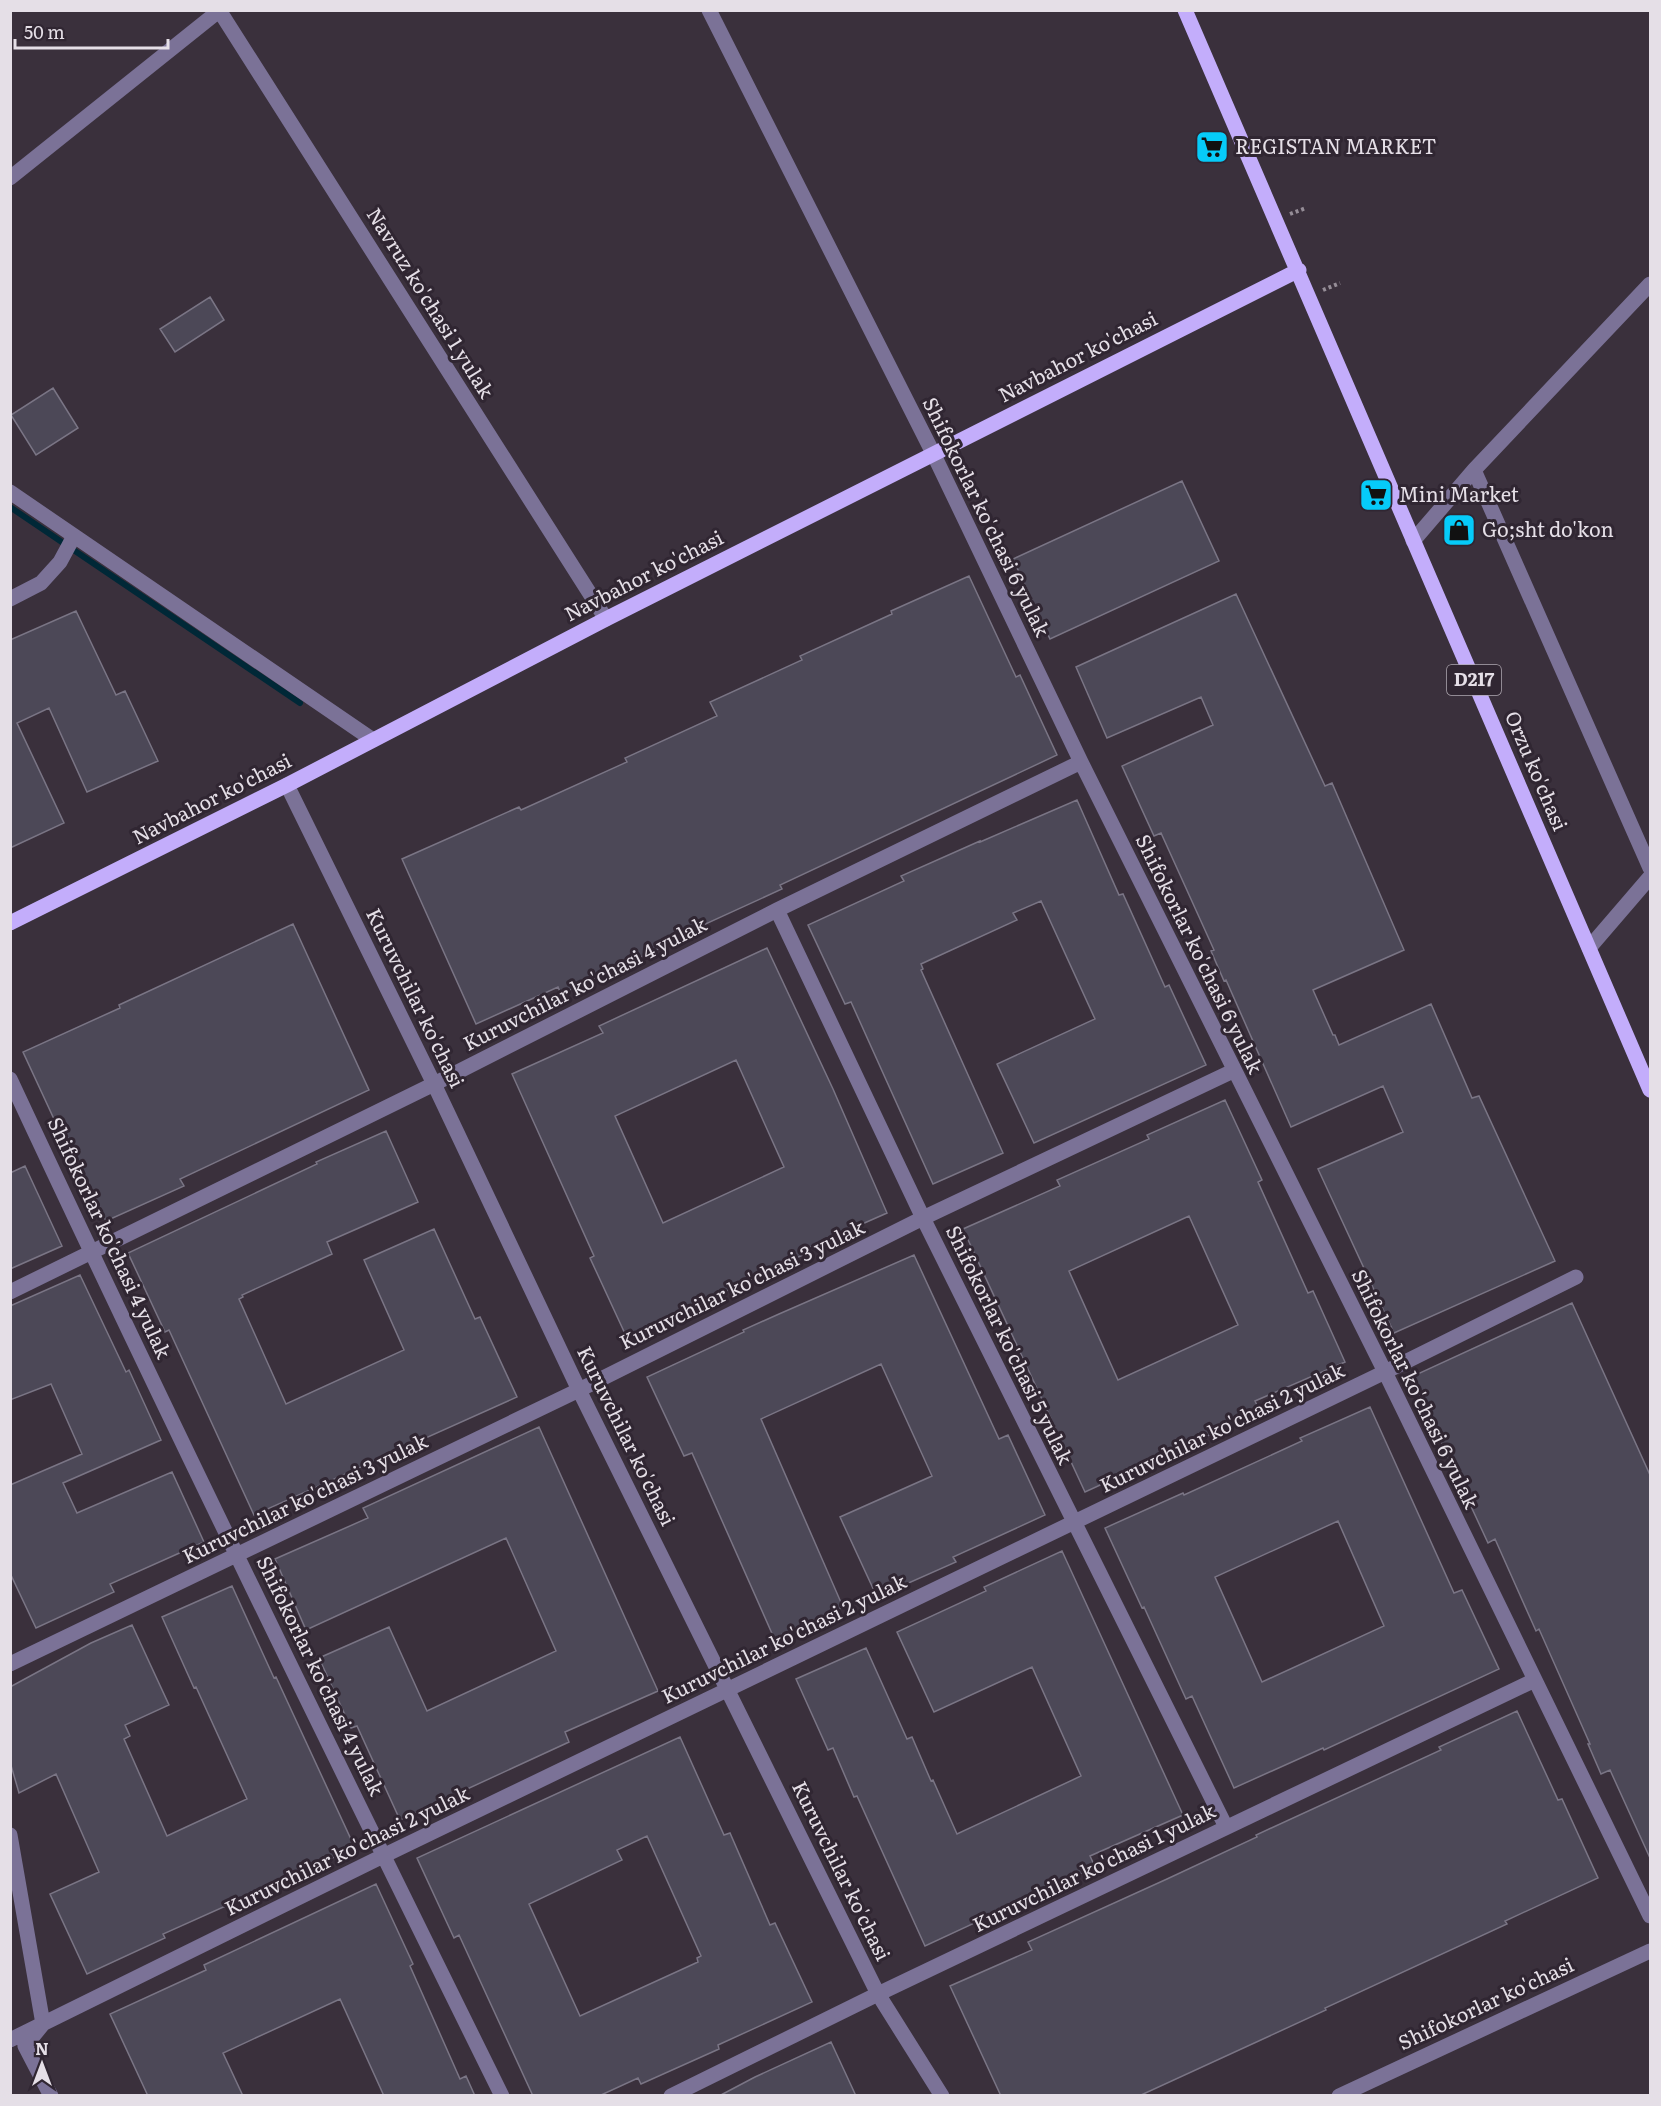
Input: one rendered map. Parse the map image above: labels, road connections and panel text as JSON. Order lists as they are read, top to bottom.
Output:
{
  "streets": {
    "main road": ["Navbahor ko'chasi", "D217", "Orzu ko'chasi"],
    "street": [
      "Navruz ko'chasi 1 yulak",
      "Shifokorlar ko'chasi 6 yulak",
      "Kuruvchilar ko'chasi 4 yulak",
      "Kuruvchilar ko'chasi",
      "Shifokorlar ko'chasi 4 yulak",
      "Kuruvchilar ko'chasi 3 yulak",
      "Shifokorlar ko'chasi 5 yulak",
      "Kuruvchilar ko'chasi 2 yulak",
      "Kuruvchilar ko'chasi 1 yulak",
      "Shifokorlar ko'chasi"
    ]
  },
  "crossings": [
    ["Navruz ko'chasi 1 yulak", "Navbahor ko'chasi"],
    ["Navbahor ko'chasi", "Shifokorlar ko'chasi 6 yulak"],
    ["Navbahor ko'chasi", "D217"],
    ["Navbahor ko'chasi", "Orzu ko'chasi"],
    ["Navbahor ko'chasi", "Kuruvchilar ko'chasi"],
    ["Shifokorlar ko'chasi 6 yulak", "Kuruvchilar ko'chasi 4 yulak"],
    ["Shifokorlar ko'chasi 6 yulak", "Kuruvchilar ko'chasi 3 yulak"],
    ["Shifokorlar ko'chasi 6 yulak", "Kuruvchilar ko'chasi 2 yulak"],
    ["Shifokorlar ko'chasi 6 yulak", "Kuruvchilar ko'chasi 1 yulak"],
    ["D217", "Orzu ko'chasi"],
    ["Kuruvchilar ko'chasi 4 yulak", "Kuruvchilar ko'chasi"],
    ["Kuruvchilar ko'chasi 4 yulak", "Shifokorlar ko'chasi 4 yulak"],
    ["Kuruvchilar ko'chasi 4 yulak", "Shifokorlar ko'chasi 5 yulak"],
    ["Kuruvchilar ko'chasi", "Kuruvchilar ko'chasi 3 yulak"],
    ["Kuruvchilar ko'chasi", "Kuruvchilar ko'chasi 2 yulak"],
    ["Kuruvchilar ko'chasi", "Kuruvchilar ko'chasi 1 yulak"],
    ["Shifokorlar ko'chasi 4 yulak", "Kuruvchilar ko'chasi 3 yulak"],
    ["Shifokorlar ko'chasi 4 yulak", "Kuruvchilar ko'chasi 2 yulak"],
    ["Kuruvchilar ko'chasi 3 yulak", "Shifokorlar ko'chasi 5 yulak"],
    ["Shifokorlar ko'chasi 5 yulak", "Kuruvchilar ko'chasi 2 yulak"],
    ["Shifokorlar ko'chasi 5 yulak", "Kuruvchilar ko'chasi 1 yulak"]
  ],
  "places": {
    "supermarket": ["REGISTAN MARKET", "Mini Market"],
    "shop": ["Go;sht do'kon"]
  },
  "scale_bar": "50 m",
  "north": "top"
}
